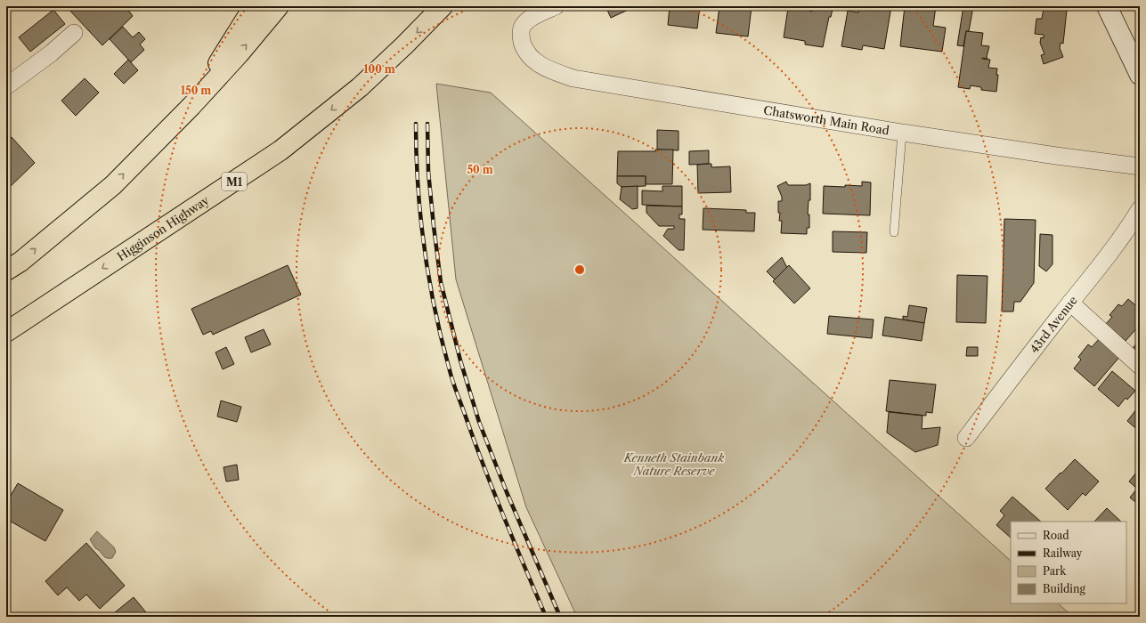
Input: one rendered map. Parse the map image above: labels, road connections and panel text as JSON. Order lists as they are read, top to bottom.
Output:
{
  "streets": {
    "highway": ["M1", "Higginson Highway"],
    "street": ["Chatsworth Main Road", "43rd Avenue"]
  },
  "parks": ["Kenneth Stainbank Nature Reserve"],
  "legend": [
    "Road",
    "Railway",
    "Park",
    "Building"
  ],
  "rings": ["100 m", "150 m", "50 m"]
}
